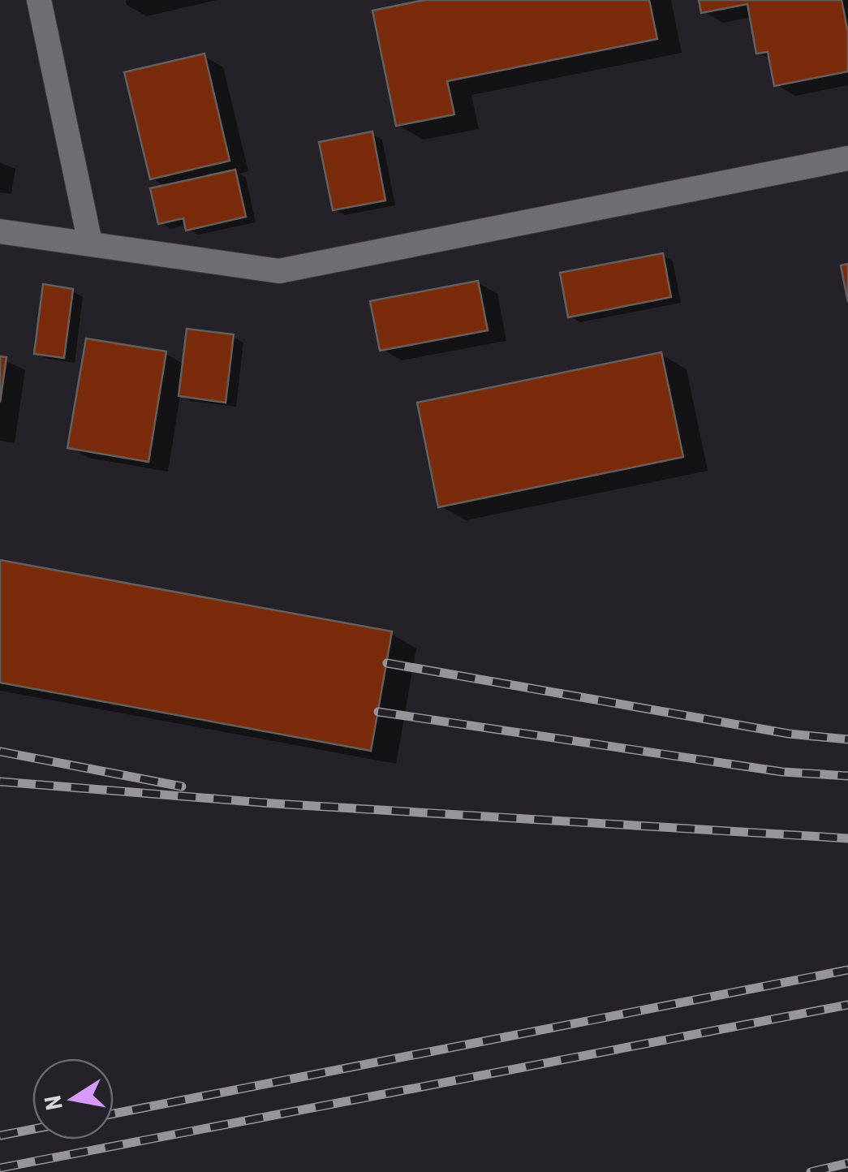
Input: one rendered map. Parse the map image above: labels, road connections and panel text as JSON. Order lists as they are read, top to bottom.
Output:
{
  "north": "left"
}
